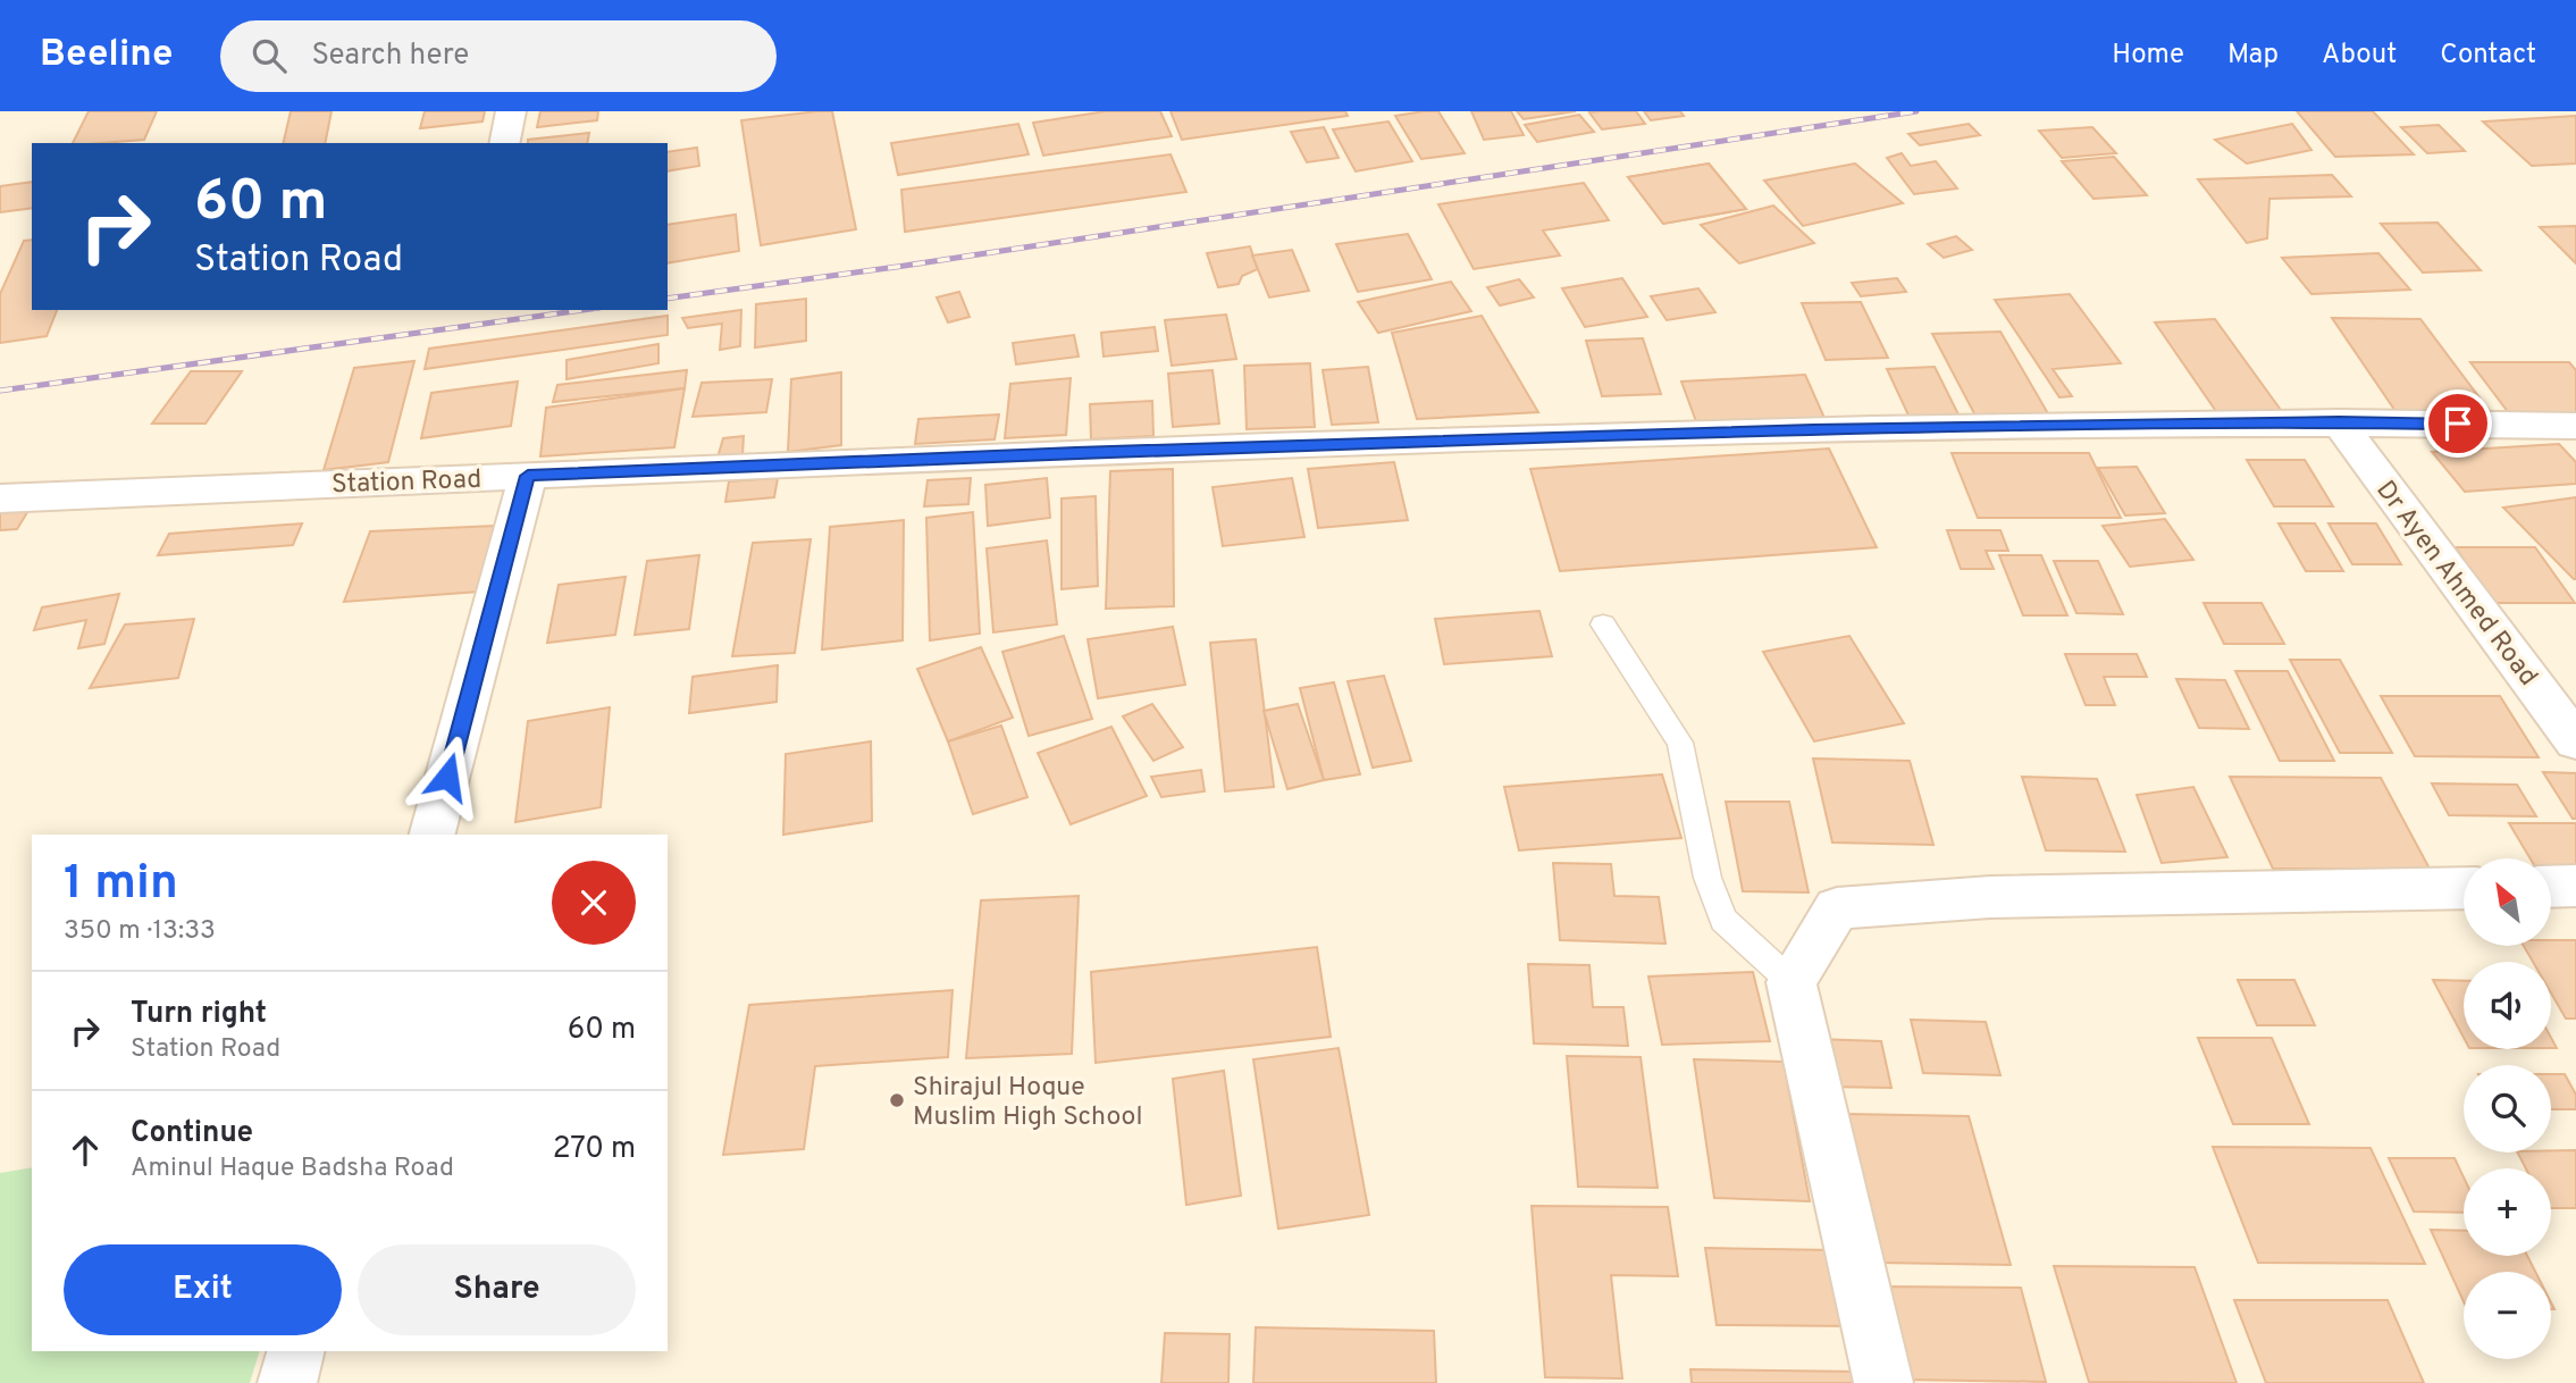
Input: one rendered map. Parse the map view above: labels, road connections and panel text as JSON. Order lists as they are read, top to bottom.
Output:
{
  "streets": {
    "street": ["Station Road", "Dr Ayen Ahmed Road"]
  },
  "crossings": [
    ["Station Road", "Dr Ayen Ahmed Road"]
  ],
  "places": ["Shirajul Hoque Muslim High School"],
  "north": "top left",
  "page": {
    "header": "Beeline",
    "search": "Search here",
    "nav": [
      "Home",
      "Map",
      "About",
      "Contact"
    ],
    "turn": ["60 m", "Station Road"],
    "heading": ["1 min", "350 m · 13:33"],
    "map_buttons": ["+", "−"],
    "list": [
      {
        "name": "Turn right",
        "note": "Station Road",
        "value": "60 m"
      },
      {
        "name": "Continue",
        "note": "Aminul Haque Badsha Road",
        "value": "270 m"
      }
    ],
    "buttons": ["Exit", "Share"]
  }
}
